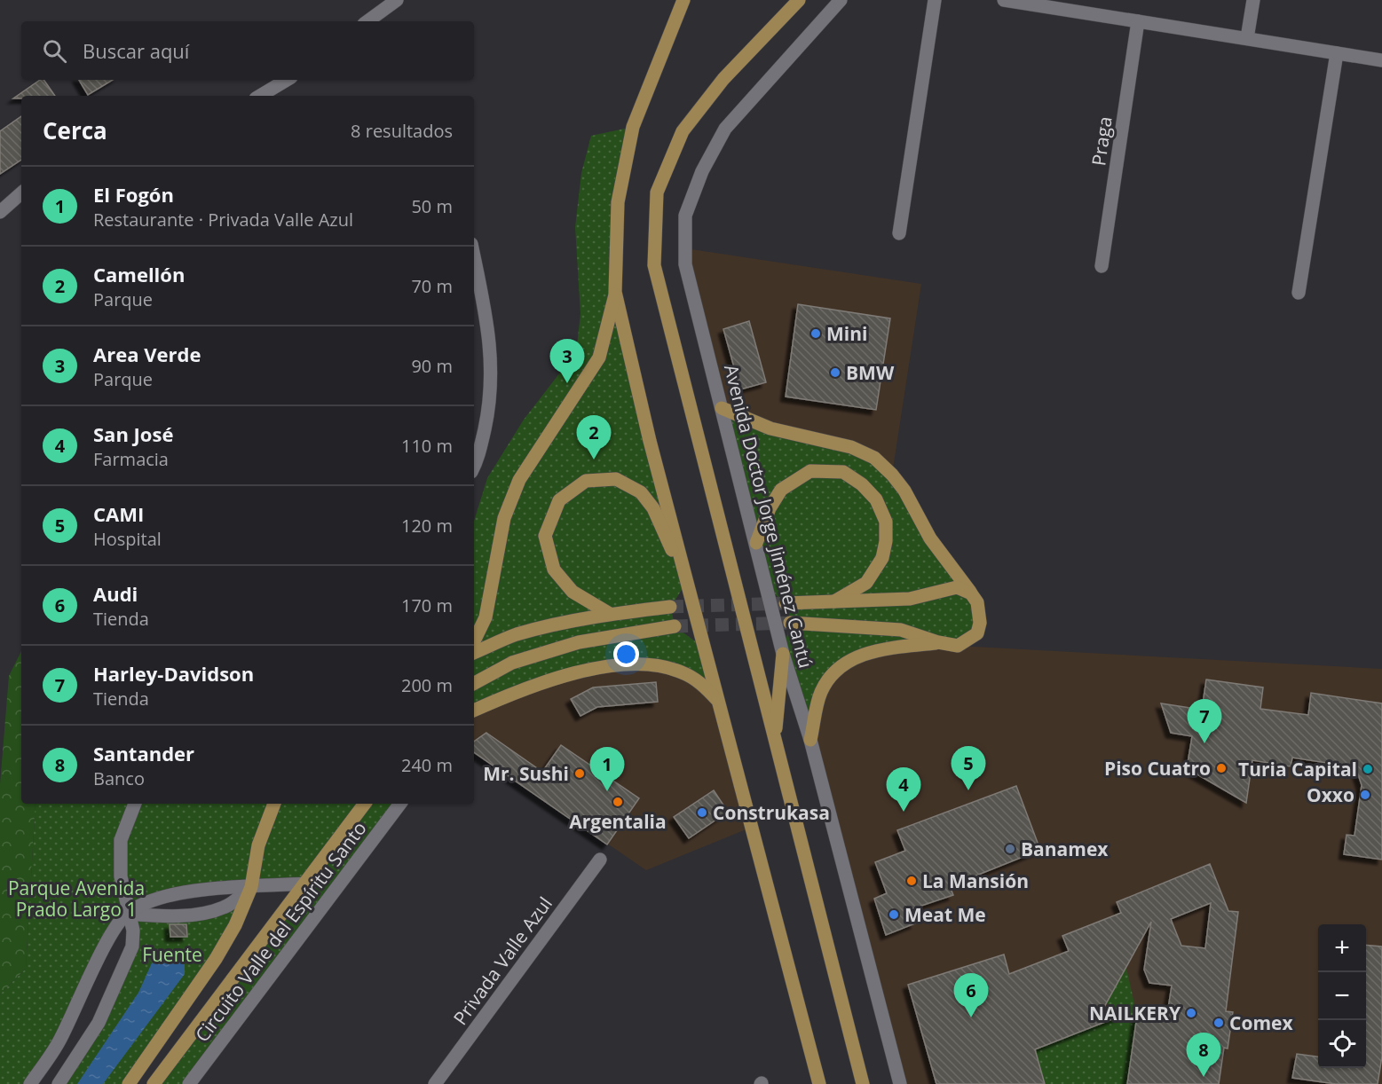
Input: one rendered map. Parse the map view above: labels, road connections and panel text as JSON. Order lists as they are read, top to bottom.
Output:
{
  "streets": {
    "street": [
      "Praga",
      "Avenida Doctor Jorge Jiménez Cantú",
      "Circuito Valle del Espíritu Santo",
      "Privada Valle Azul"
    ]
  },
  "parks": ["Parque Avenida Prado Largo 1", "Fuente"],
  "places": [
    "Mini",
    "BMW",
    "Piso Cuatro",
    "Turia Capital",
    "Mr. Sushi",
    "Oxxo",
    "Argentalia",
    "Construkasa",
    "Banamex",
    "La Mansión",
    "Meat Me",
    "NAILKERY",
    "Comex"
  ],
  "page": {
    "search": "Buscar aquí",
    "heading": ["Cerca", "8 resultados"],
    "list": [
      {
        "mark": "1",
        "name": "El Fogón",
        "note": "Restaurante · Privada Valle Azul",
        "value": "50 m"
      },
      {
        "mark": "2",
        "name": "Camellón",
        "note": "Parque",
        "value": "70 m"
      },
      {
        "mark": "3",
        "name": "Area Verde",
        "note": "Parque",
        "value": "90 m"
      },
      {
        "mark": "4",
        "name": "San José",
        "note": "Farmacia",
        "value": "110 m"
      },
      {
        "mark": "5",
        "name": "CAMI",
        "note": "Hospital",
        "value": "120 m"
      },
      {
        "mark": "6",
        "name": "Audi",
        "note": "Tienda",
        "value": "170 m"
      },
      {
        "mark": "7",
        "name": "Harley-Davidson",
        "note": "Tienda",
        "value": "200 m"
      },
      {
        "mark": "8",
        "name": "Santander",
        "note": "Banco",
        "value": "240 m"
      }
    ],
    "pins": [
      "3",
      "2",
      "7",
      "5",
      "1",
      "4",
      "6",
      "8"
    ],
    "map_buttons": ["+", "−"]
  }
}
